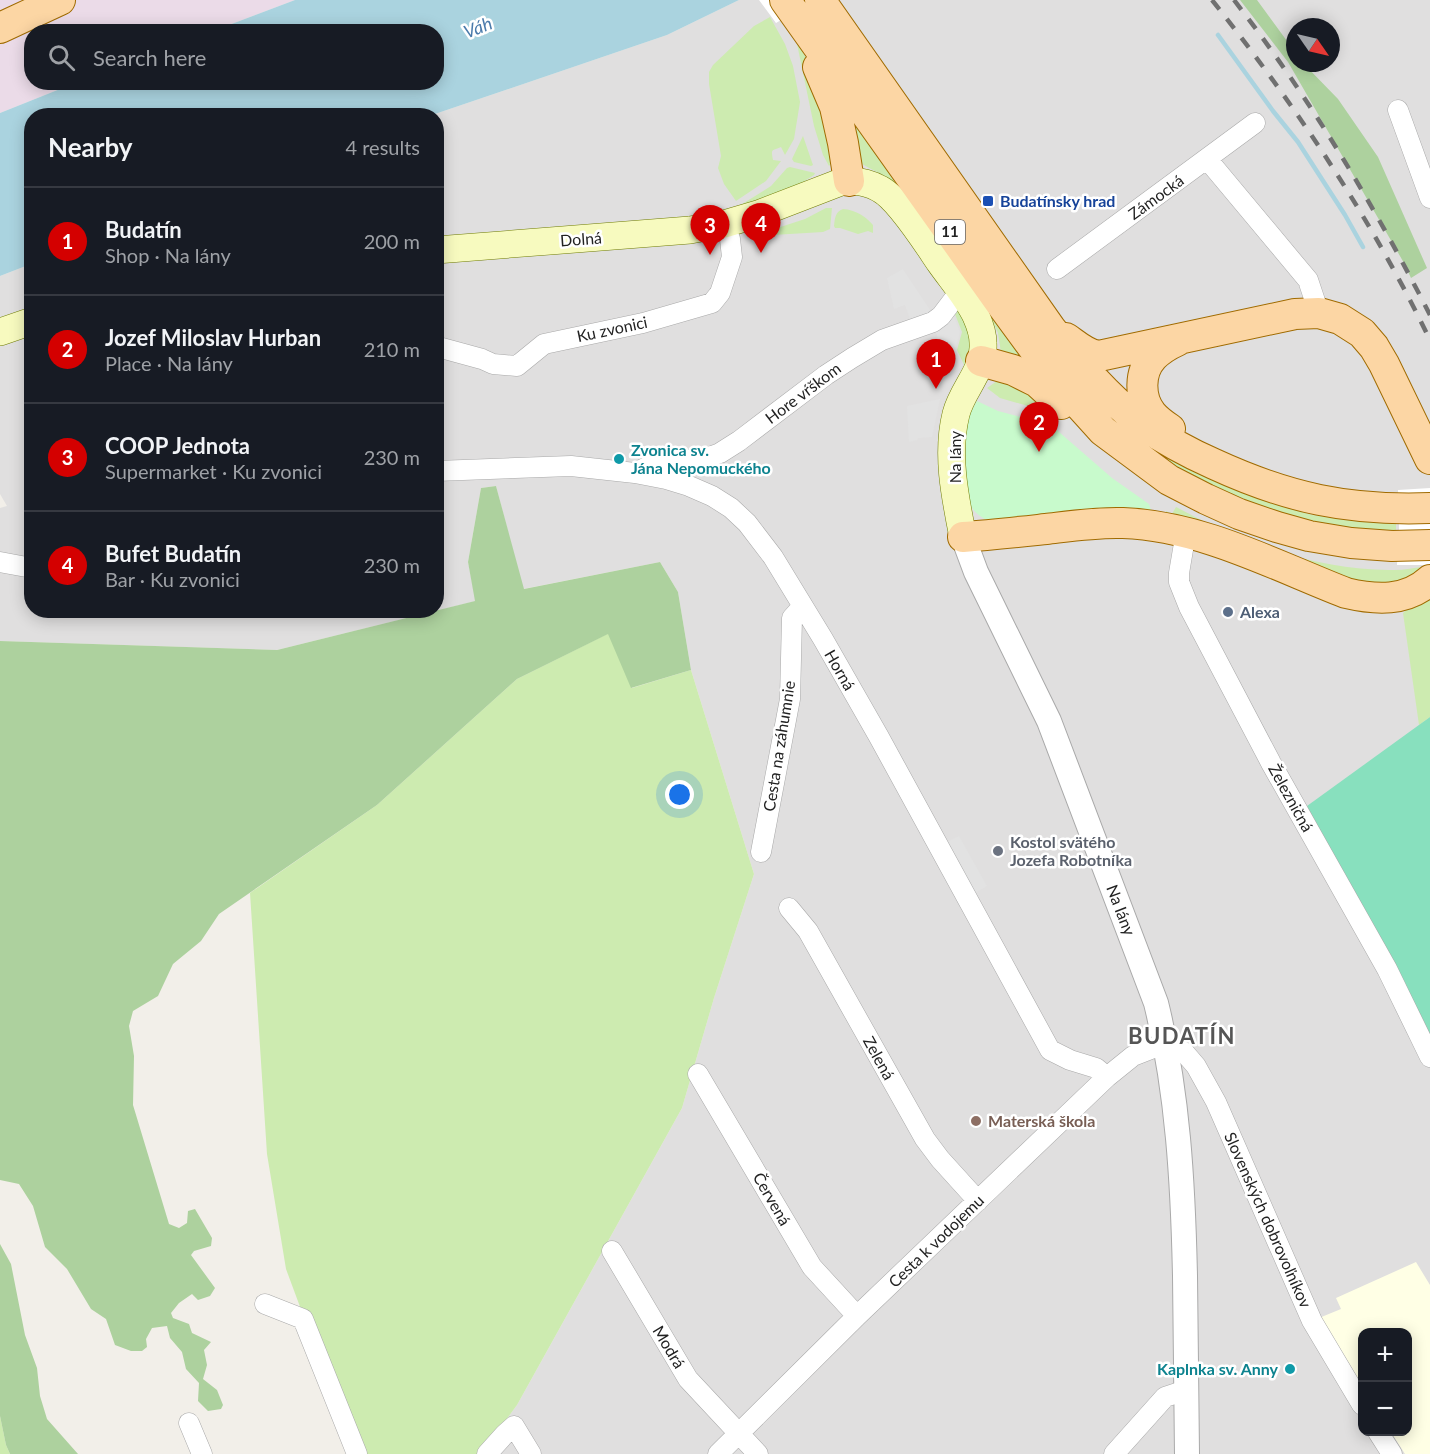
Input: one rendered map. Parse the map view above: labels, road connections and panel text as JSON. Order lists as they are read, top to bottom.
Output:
{
  "streets": {
    "main road": ["11", "Dolná", "Na lány"],
    "street": [
      "Zámocká",
      "Ku zvonici",
      "Hore vŕškom",
      "Horná",
      "Cesta na záhumnie",
      "Železničná",
      "Zelená",
      "Červená",
      "Slovenských dobrovoľníkov",
      "Cesta k vodojemu",
      "Modrá"
    ]
  },
  "crossings": [
    ["Dolná", "Ku zvonici"],
    ["Hore vŕškom", "Horná"],
    ["Na lány", "Slovenských dobrovoľníkov"],
    ["Na lány", "Cesta k vodojemu"],
    ["Horná", "Cesta na záhumnie"],
    ["Horná", "Cesta k vodojemu"],
    ["Zelená", "Cesta k vodojemu"],
    ["Červená", "Cesta k vodojemu"],
    ["Slovenských dobrovoľníkov", "Cesta k vodojemu"],
    ["Cesta k vodojemu", "Modrá"]
  ],
  "districts": ["BUDATÍN"],
  "water": ["Váh"],
  "places": {
    "transit": ["Budatínsky hrad"],
    "other": [
      "Zvonica sv. Jána Nepomuckého",
      "Alexa",
      "Kostol svätého Jozefa Robotníka",
      "Materská škola",
      "Kaplnka sv. Anny"
    ]
  },
  "north": "bottom right",
  "page": {
    "search": "Search here",
    "heading": ["Nearby", "4 results"],
    "list": [
      {
        "mark": "1",
        "name": "Budatín",
        "note": "Shop · Na lány",
        "value": "200 m"
      },
      {
        "mark": "2",
        "name": "Jozef Miloslav Hurban",
        "note": "Place · Na lány",
        "value": "210 m"
      },
      {
        "mark": "3",
        "name": "COOP Jednota",
        "note": "Supermarket · Ku zvonici",
        "value": "230 m"
      },
      {
        "mark": "4",
        "name": "Bufet Budatín",
        "note": "Bar · Ku zvonici",
        "value": "230 m"
      }
    ],
    "pins": [
      "4",
      "3",
      "1",
      "2"
    ],
    "map_buttons": ["+", "−"]
  }
}
